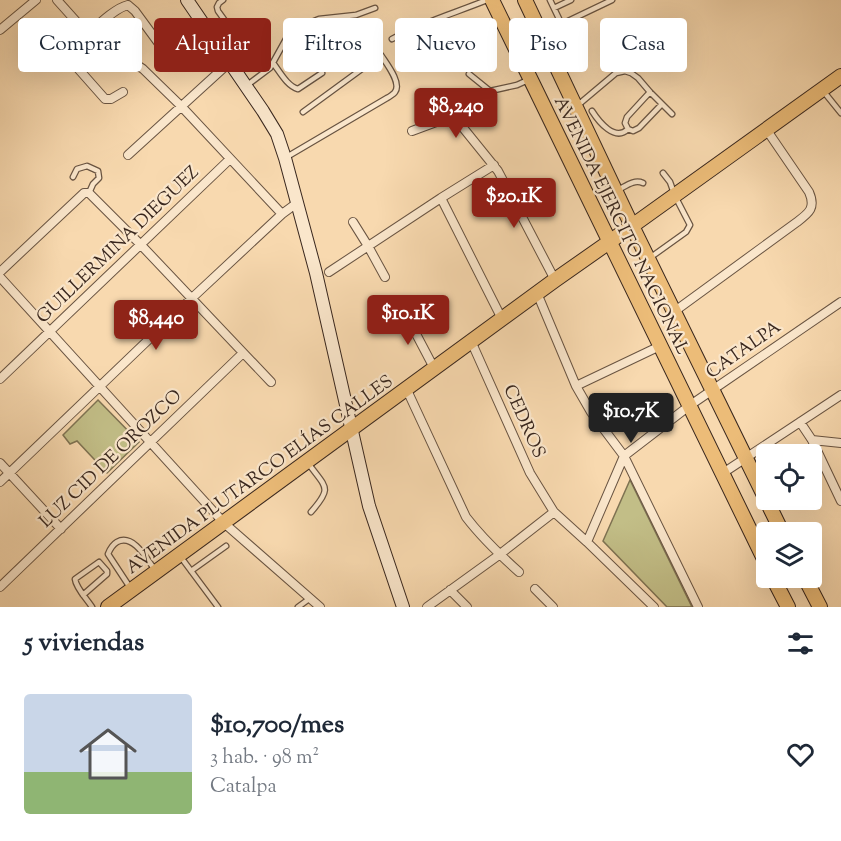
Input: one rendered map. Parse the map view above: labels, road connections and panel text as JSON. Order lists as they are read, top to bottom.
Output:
{
  "streets": {
    "main road": ["AVENIDA EJERCITO NACIONAL", "AVENIDA PLUTARCO ELÍAS CALLES"],
    "street": [
      "GUILLERMINA DIEGUEZ",
      "CATALPA",
      "CEDROS",
      "LUZ CID DE OROZCO"
    ]
  },
  "crossings": [
    ["AVENIDA EJERCITO NACIONAL", "CATALPA"],
    ["AVENIDA EJERCITO NACIONAL", "AVENIDA PLUTARCO ELÍAS CALLES"],
    ["CATALPA", "CEDROS"],
    ["CEDROS", "AVENIDA PLUTARCO ELÍAS CALLES"]
  ],
  "page": {
    "chip": [
      "Comprar",
      "Alquilar",
      "Filtros",
      "Nuevo",
      "Piso",
      "Casa"
    ],
    "price": [
      "$8,240",
      "$20.1K",
      "$10.1K",
      "$8,440",
      "$10.7K"
    ],
    "heading": "5 viviendas",
    "list": [
      {
        "name": "$10,700/mes",
        "note": "3 hab. · 98 m² · Catalpa"
      }
    ]
  }
}
